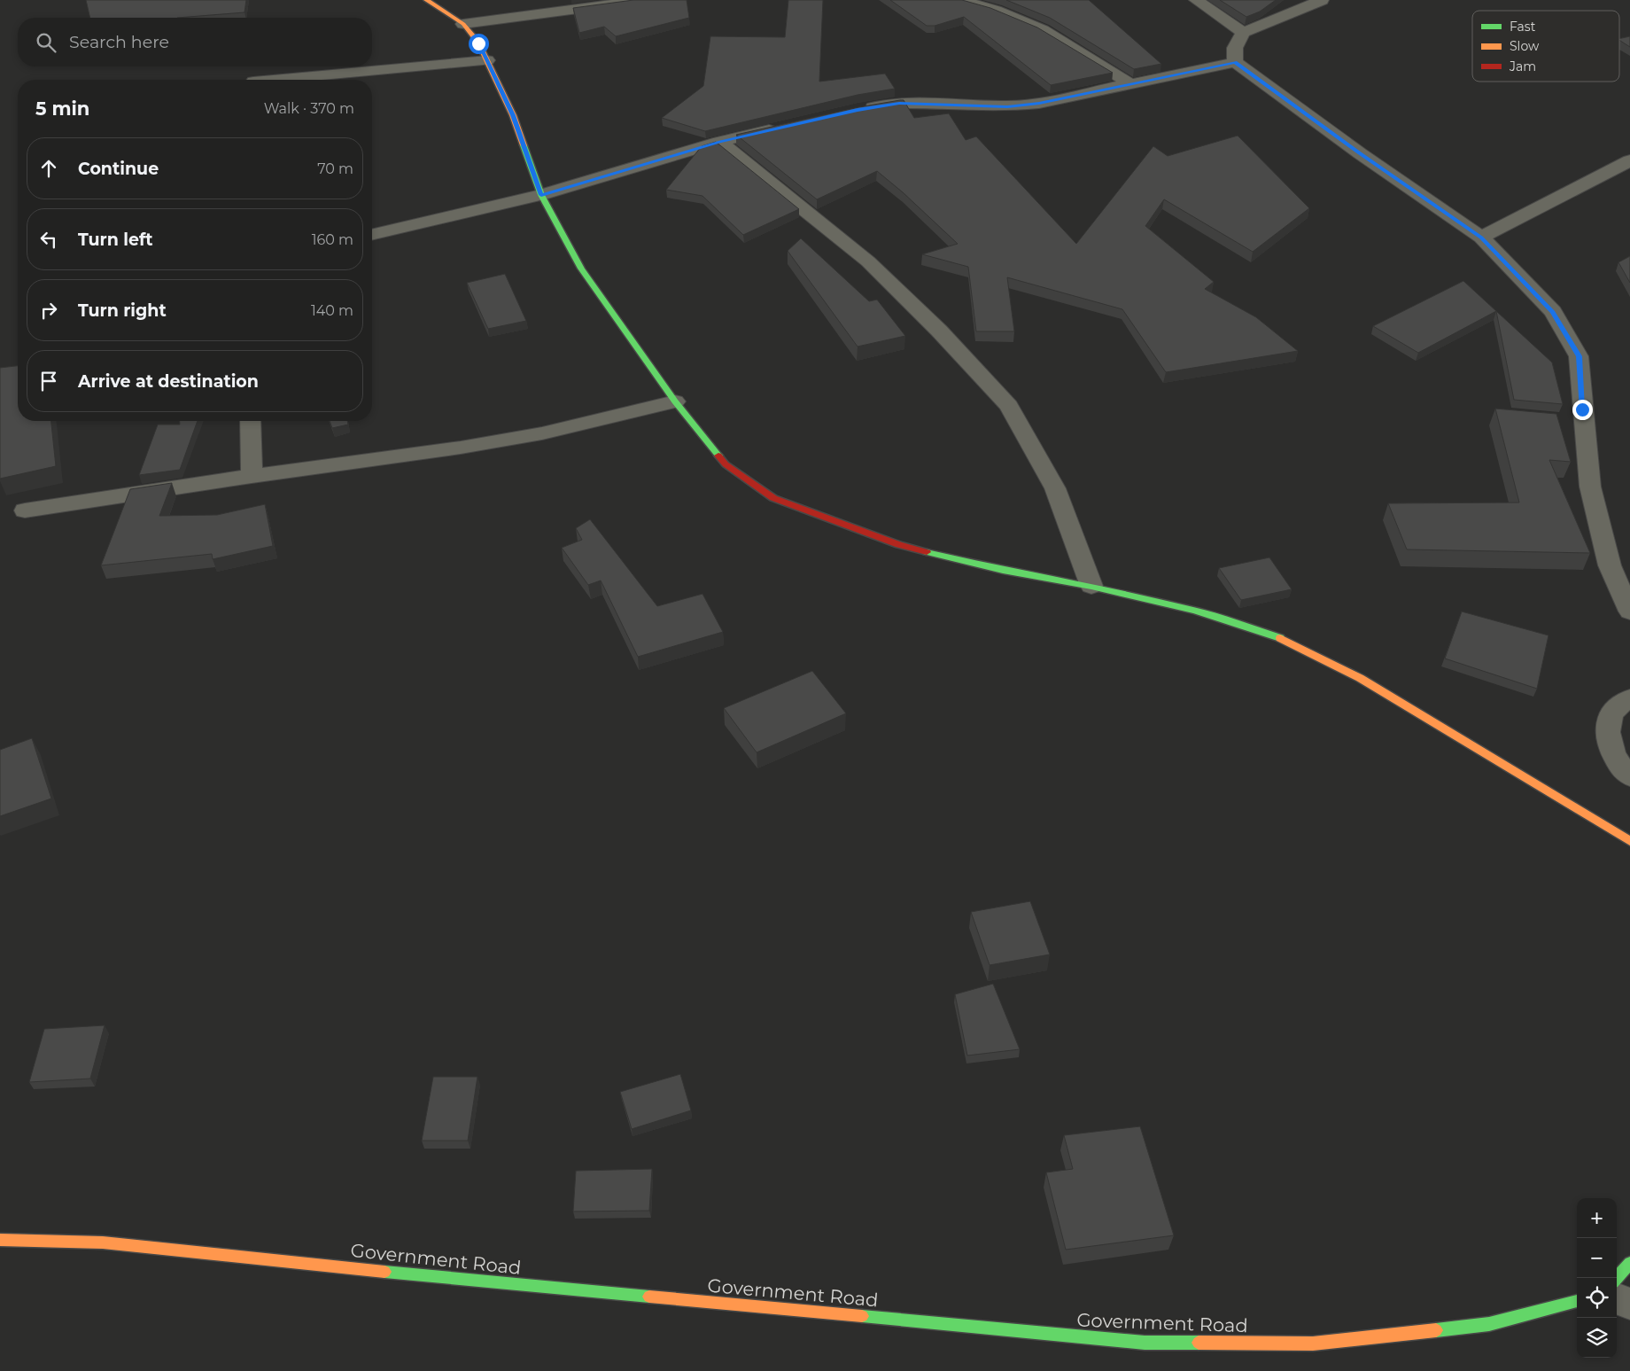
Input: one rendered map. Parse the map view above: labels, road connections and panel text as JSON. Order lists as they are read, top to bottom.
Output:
{
  "streets": {
    "street": ["Government Road"]
  },
  "legend": ["Fast", "Slow", "Jam"],
  "page": {
    "search": "Search here",
    "heading": ["5 min", "Walk · 370 m"],
    "list": [
      ["Continue", "70 m"],
      ["Turn left", "160 m"],
      ["Turn right", "140 m"],
      "Arrive at destination"
    ],
    "map_buttons": ["+", "−"]
  }
}
